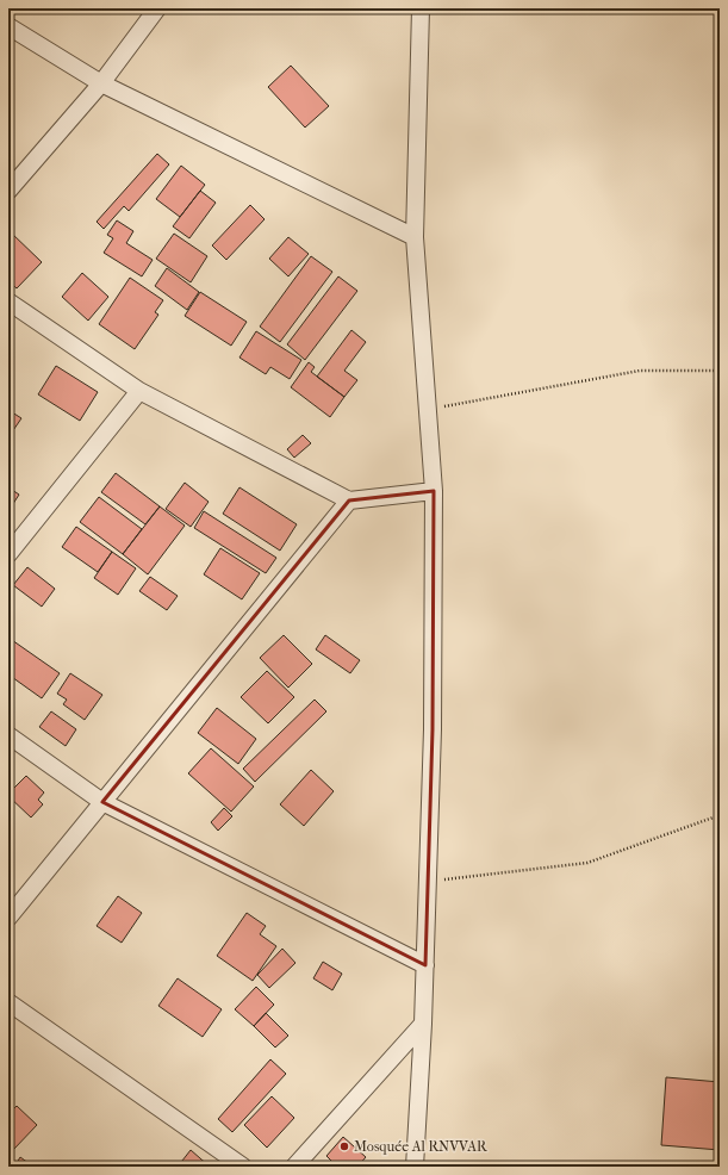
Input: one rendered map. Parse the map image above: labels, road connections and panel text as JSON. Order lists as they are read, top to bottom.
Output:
{
  "places": ["Mosquée Al RNVVAR"]
}
